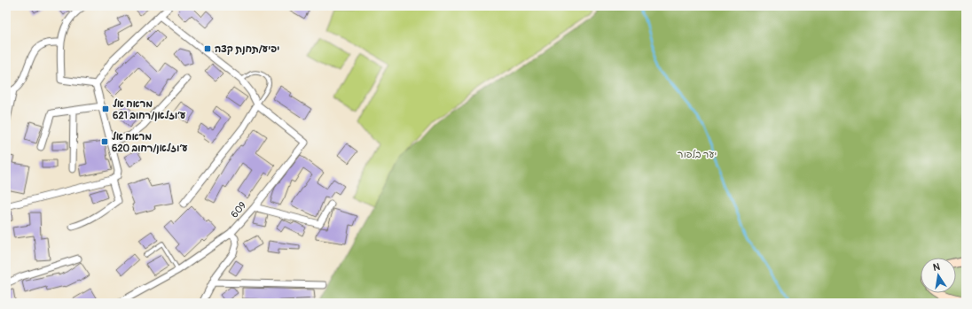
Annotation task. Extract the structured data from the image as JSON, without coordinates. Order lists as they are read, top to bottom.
{
  "streets": {
    "street": ["609"]
  },
  "parks": ["יער בלפור"],
  "places": {
    "transit": ["יפיע/תחנת קצה", "מראח אל ע׳וזלאן/רחוב 621", "מראח אל ע׳וזלאן/רחוב 620"]
  },
  "north": "top"
}
